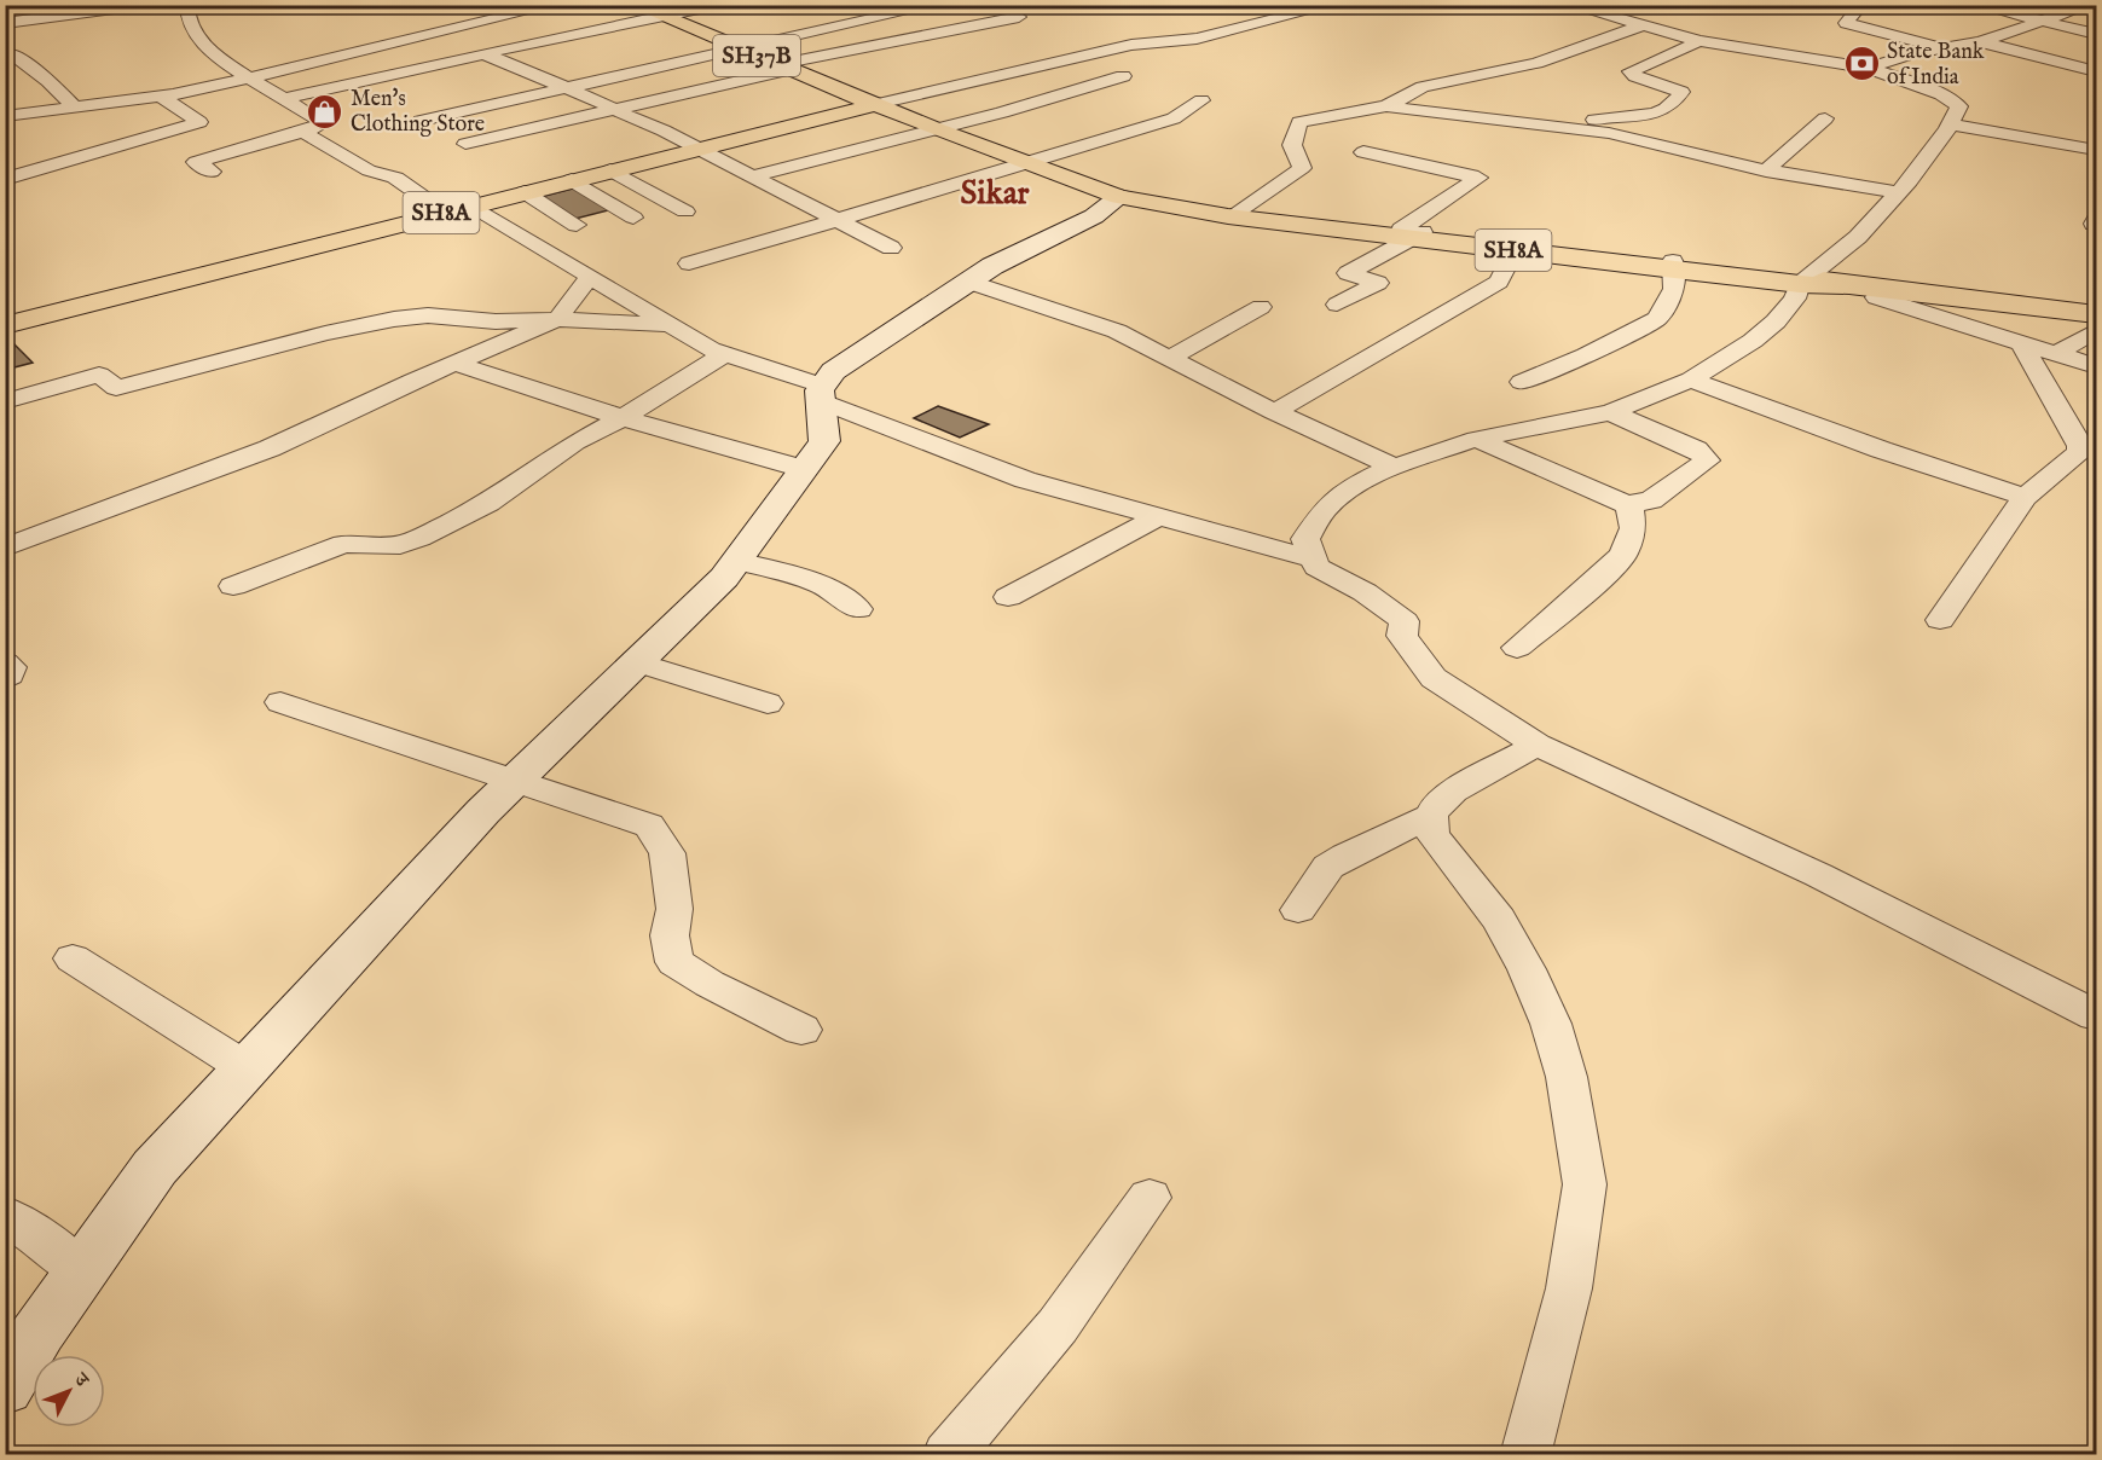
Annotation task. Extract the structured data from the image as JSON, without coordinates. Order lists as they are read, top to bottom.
{
  "streets": {
    "main road": ["SH37B", "SH8A"]
  },
  "crossings": [
    ["SH37B", "SH8A"]
  ],
  "districts": ["Sikar"],
  "places": {
    "bank": ["State Bank of India"],
    "shop": ["Men's Clothing Store"]
  },
  "north": "top right"
}
